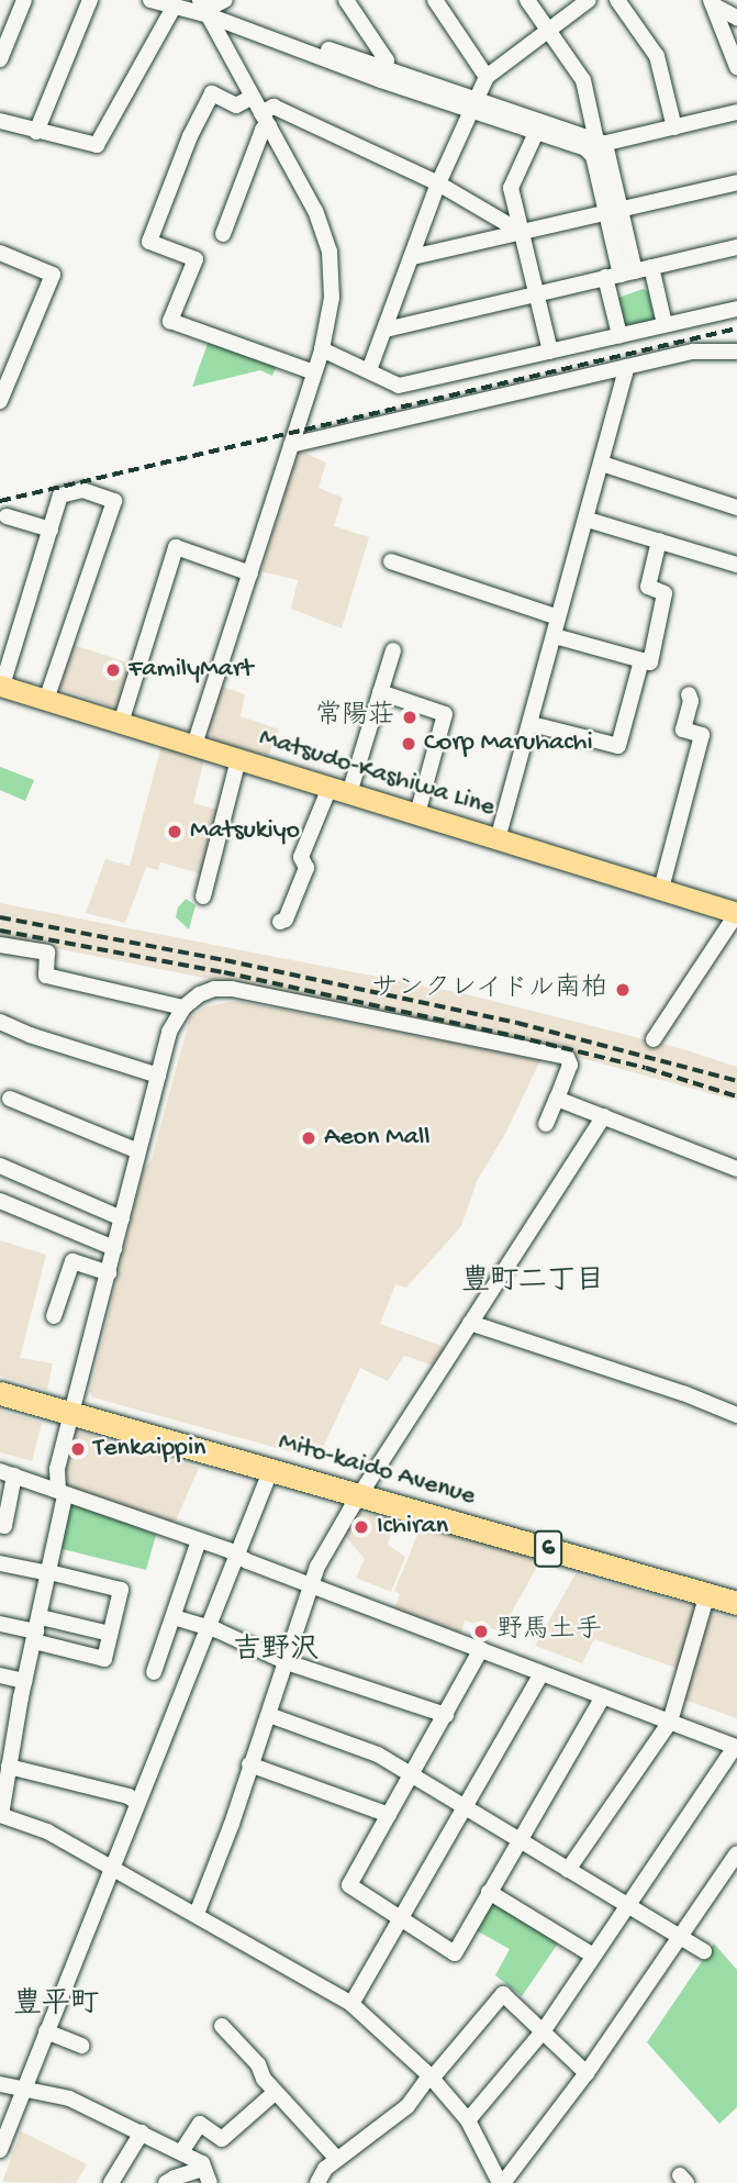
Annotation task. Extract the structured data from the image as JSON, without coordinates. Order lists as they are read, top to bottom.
{
  "streets": {
    "highway": ["Mito-kaido Avenue", "6"],
    "main road": ["Matsudo-Kashiwa Line"]
  },
  "districts": ["豊町二丁目", "吉野沢", "豊平町"],
  "places": [
    "FamilyMart",
    "常陽荘",
    "Corp Maruhachi",
    "Matsukiyo",
    "サンクレイドル南柏",
    "Aeon Mall",
    "Tenkaippin",
    "Ichiran",
    "野馬土手"
  ]
}
